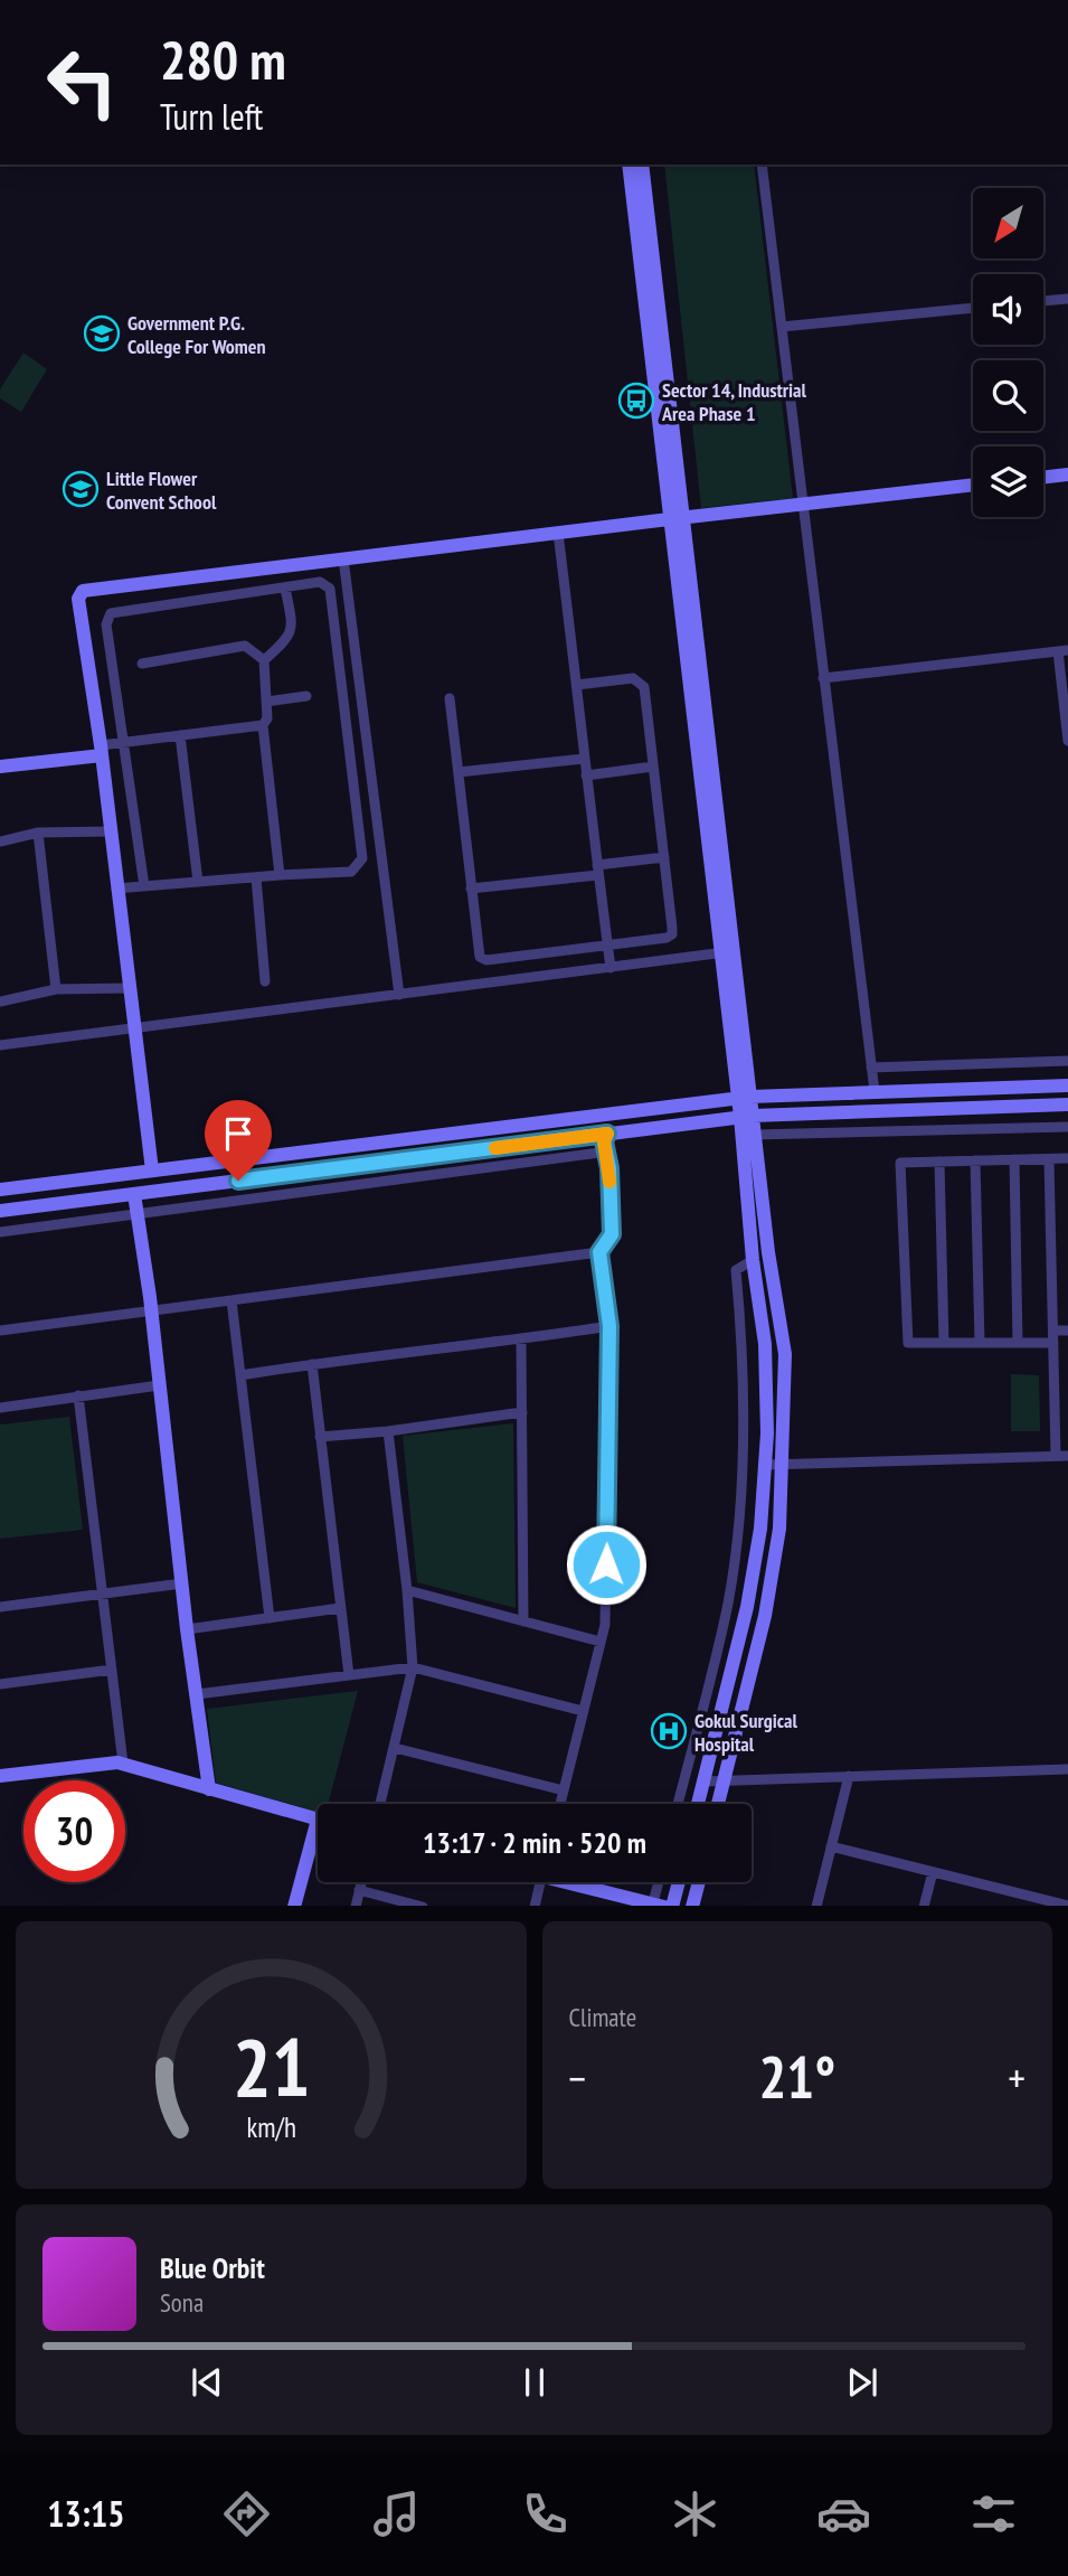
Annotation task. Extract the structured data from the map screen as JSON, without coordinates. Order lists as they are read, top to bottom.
{
  "places": {
    "school or university": ["Government P.G. College For Women", "Little Flower Convent School"],
    "bus stop": ["Sector 14, Industrial Area Phase 1"],
    "hospital": ["Gokul Surgical Hospital"]
  },
  "north": "bottom left",
  "page": {
    "turn": ["280 m", "Turn left"],
    "limit": "30",
    "trip": "13:17 · 2 min · 520 m",
    "tile": "Climate",
    "heat": ["−", "21°", "+"],
    "song": ["Blue Orbit", "Sona"],
    "tabs": "13:15",
    "gauge": ["21", "km/h"]
  }
}
